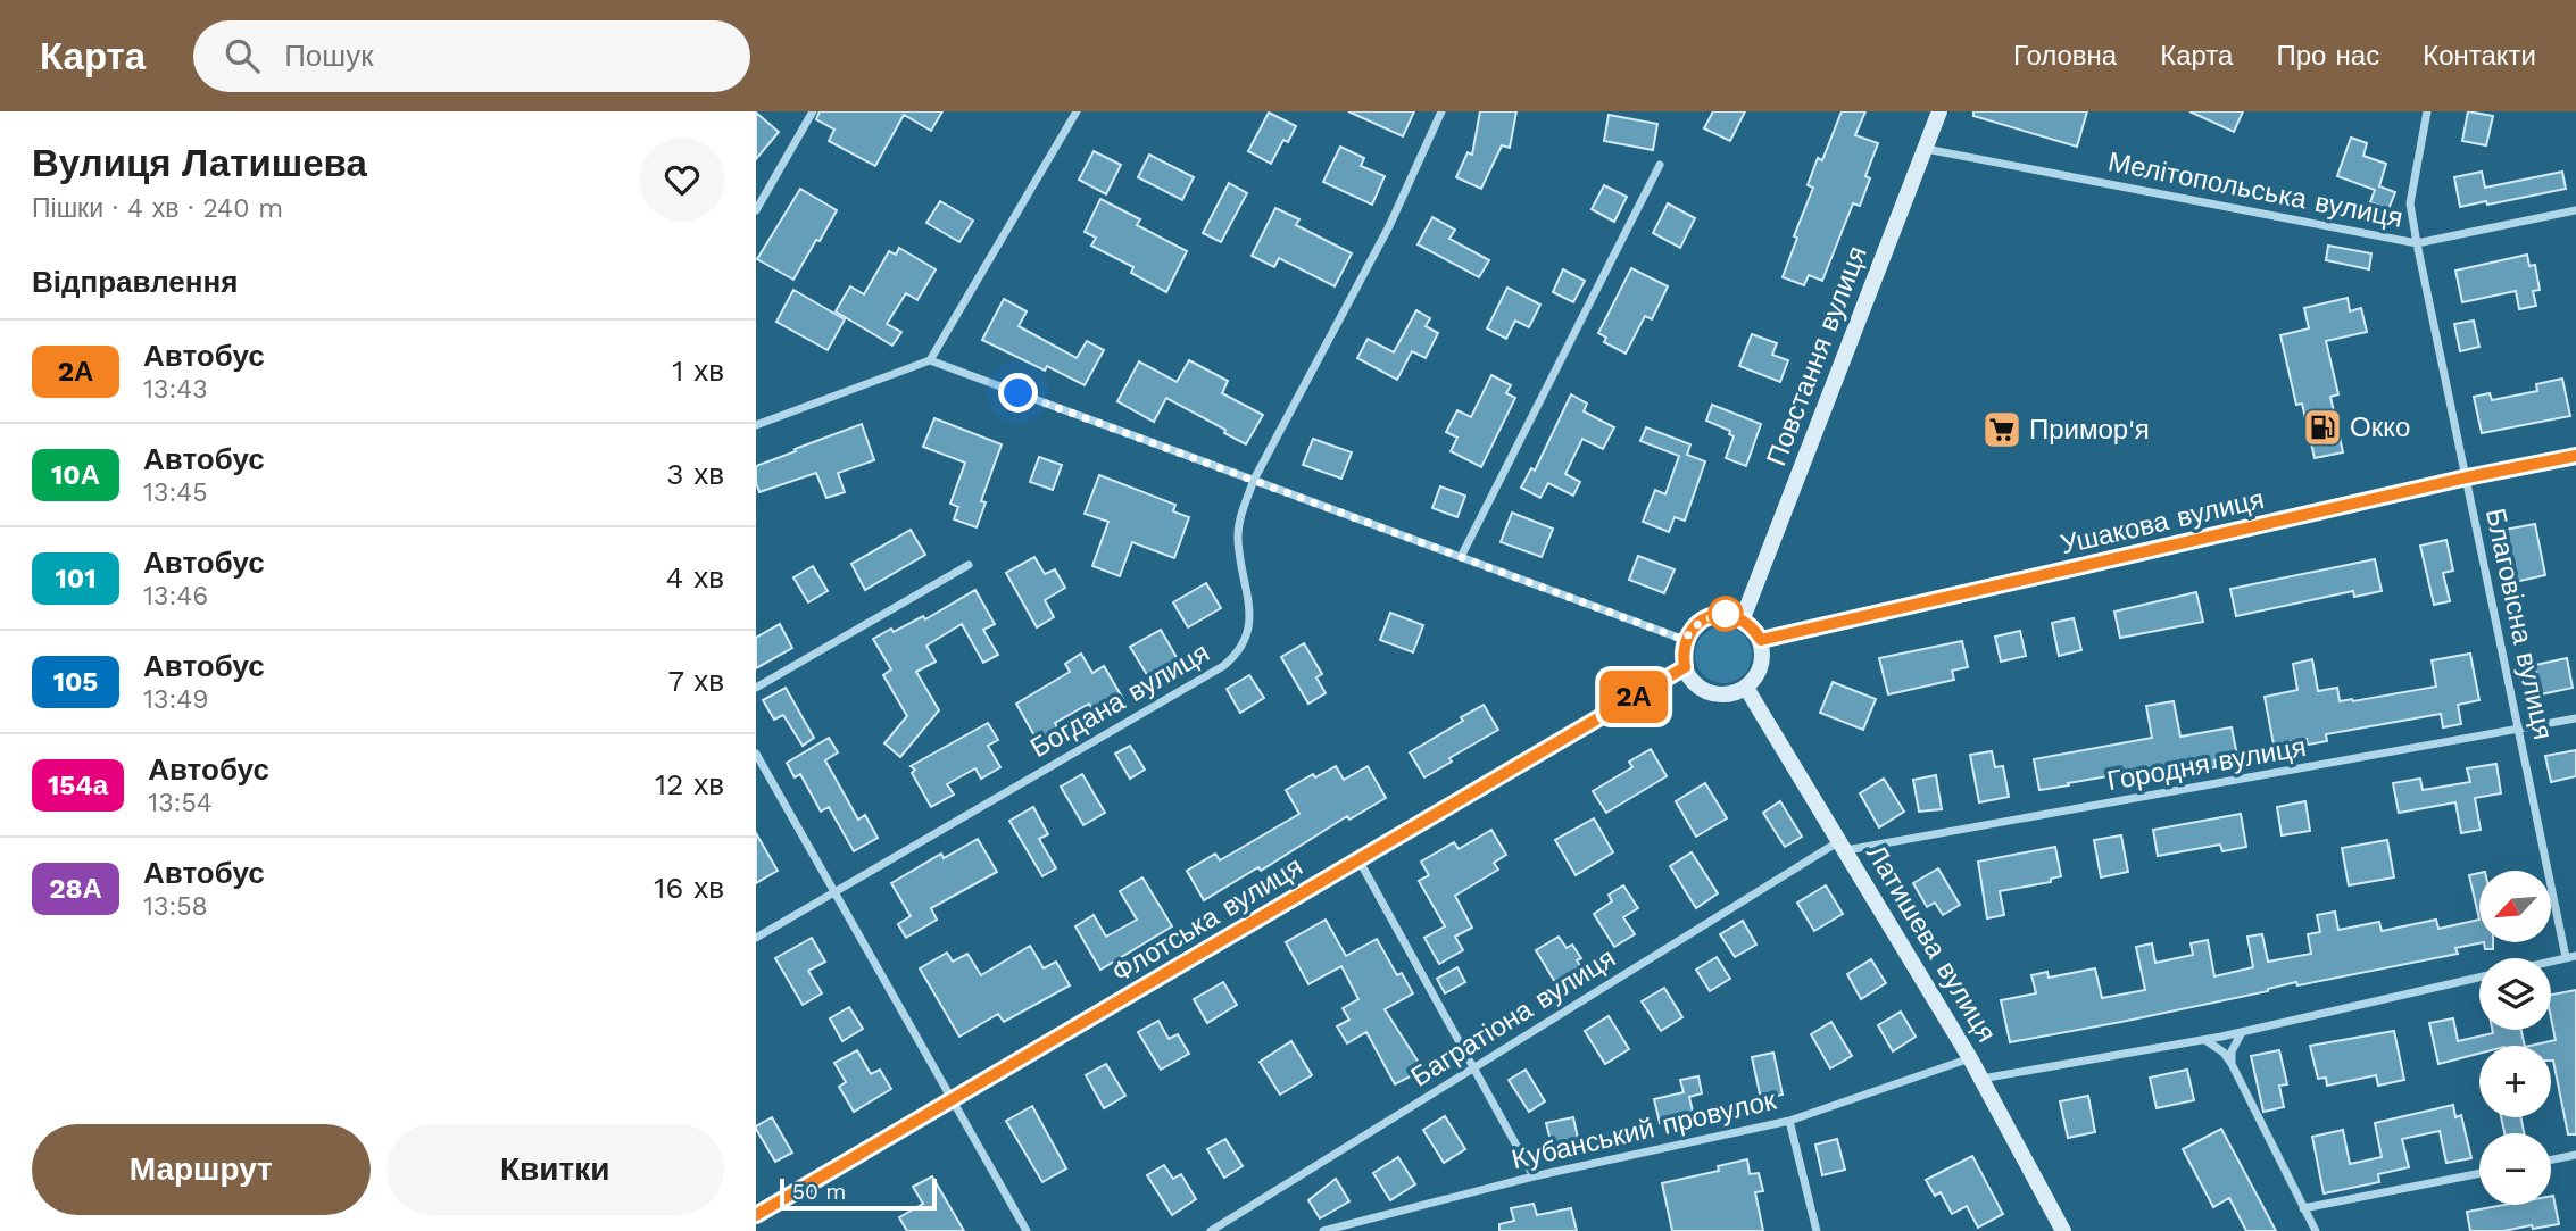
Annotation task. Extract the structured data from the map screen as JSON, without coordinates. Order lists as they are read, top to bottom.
{
  "streets": {
    "street": [
      "Мелітопольська вулиця",
      "Повстання вулиця",
      "Ушакова вулиця",
      "Благовісна вулиця",
      "Богдана вулиця",
      "Городня вулиця",
      "Флотська вулиця",
      "Латишева вулиця",
      "Багратіона вулиця",
      "Кубанський провулок"
    ]
  },
  "crossings": [
    ["Мелітопольська вулиця", "Повстання вулиця"],
    ["Мелітопольська вулиця", "Благовісна вулиця"],
    ["Повстання вулиця", "Ушакова вулиця"],
    ["Повстання вулиця", "Флотська вулиця"],
    ["Повстання вулиця", "Латишева вулиця"],
    ["Ушакова вулиця", "Благовісна вулиця"],
    ["Ушакова вулиця", "Флотська вулиця"],
    ["Ушакова вулиця", "Латишева вулиця"],
    ["Благовісна вулиця", "Городня вулиця"],
    ["Городня вулиця", "Латишева вулиця"],
    ["Городня вулиця", "Багратіона вулиця"],
    ["Флотська вулиця", "Латишева вулиця"],
    ["Латишева вулиця", "Багратіона вулиця"],
    ["Латишева вулиця", "Кубанський провулок"]
  ],
  "places": {
    "fuel station": ["Окко"],
    "supermarket": ["Примор'я"]
  },
  "lines": ["bus line 2А"],
  "scale_bar": "50 m",
  "north": "bottom left",
  "page": {
    "header": "Карта",
    "search": "Пошук",
    "nav": [
      "Головна",
      "Карта",
      "Про нас",
      "Контакти"
    ],
    "heading": [
      ["Вулиця Латишева", "Пішки · 4 хв · 240 m"],
      "Відправлення"
    ],
    "on_map": "2А",
    "list": [
      {
        "mark": "2А",
        "name": "Автобус",
        "note": "13:43",
        "value": "1 хв"
      },
      {
        "mark": "10А",
        "name": "Автобус",
        "note": "13:45",
        "value": "3 хв"
      },
      {
        "mark": "101",
        "name": "Автобус",
        "note": "13:46",
        "value": "4 хв"
      },
      {
        "mark": "105",
        "name": "Автобус",
        "note": "13:49",
        "value": "7 хв"
      },
      {
        "mark": "154а",
        "name": "Автобус",
        "note": "13:54",
        "value": "12 хв"
      },
      {
        "mark": "28А",
        "name": "Автобус",
        "note": "13:58",
        "value": "16 хв"
      }
    ],
    "map_buttons": ["+", "−"],
    "buttons": ["Маршрут", "Квитки"],
    "scale": "50 m"
  }
}
